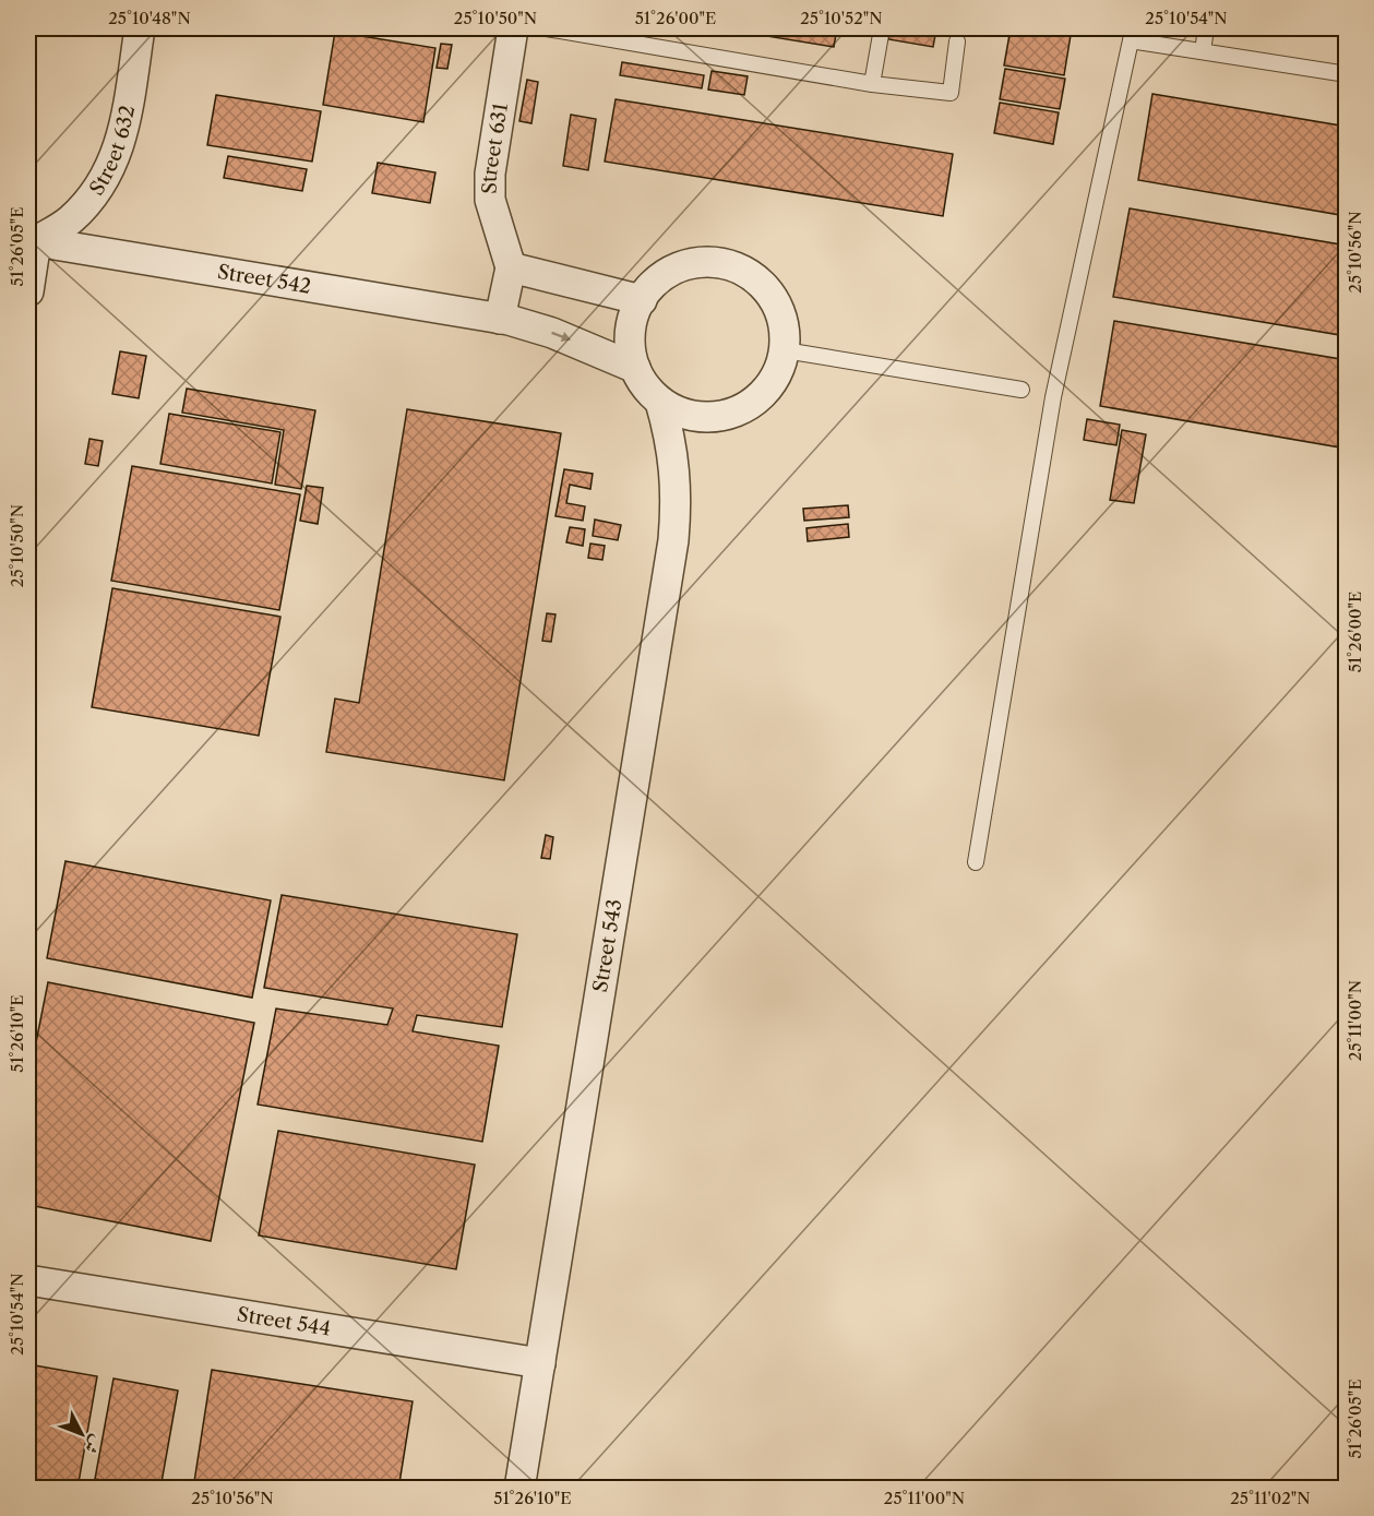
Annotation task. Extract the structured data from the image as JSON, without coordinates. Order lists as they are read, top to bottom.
{
  "streets": {
    "street": [
      "Street 632",
      "Street 631",
      "Street 542",
      "Street 543",
      "Street 544"
    ]
  },
  "crossings": [
    ["Street 632", "Street 542"],
    ["Street 542", "Street 543"],
    ["Street 543", "Street 544"]
  ],
  "north": "bottom right",
  "coordinates": [
    "25°10'48\"N",
    "25°10'50\"N",
    "51°26'00\"E",
    "25°10'52\"N",
    "25°10'54\"N",
    "51°26'05\"E",
    "25°10'56\"N",
    "25°11'00\"N",
    "51°26'10\"E",
    "25°11'02\"N"
  ]
}
